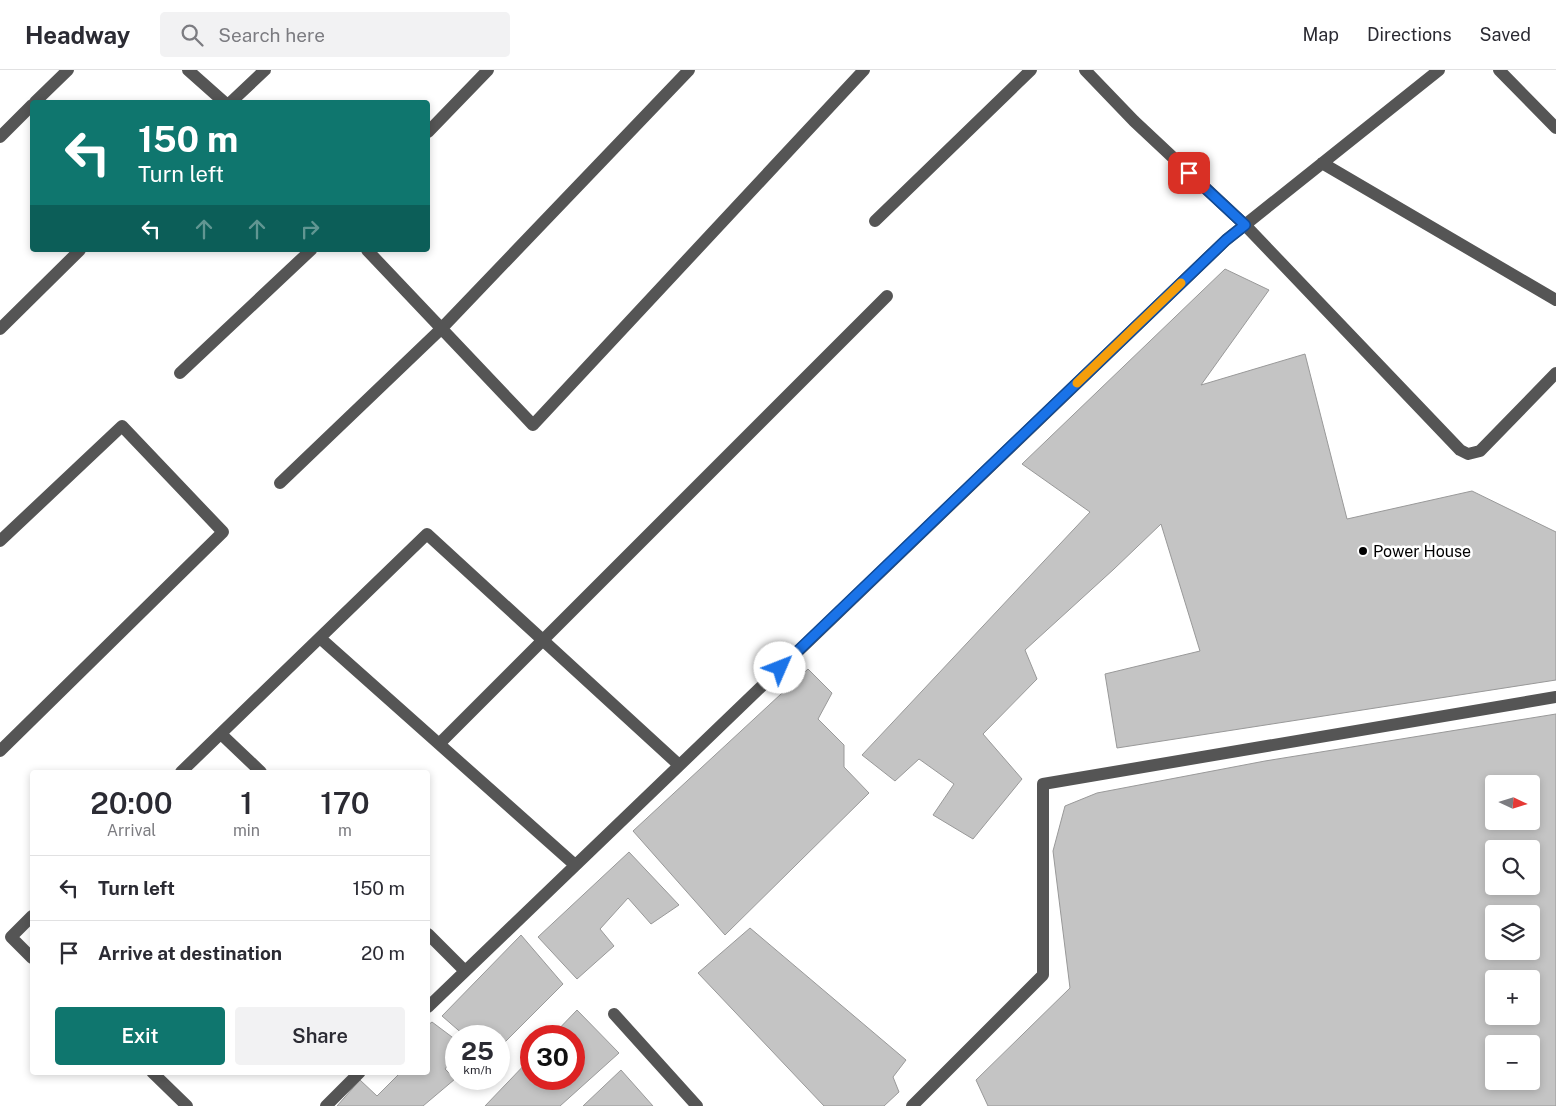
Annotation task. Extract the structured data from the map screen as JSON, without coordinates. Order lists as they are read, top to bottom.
{
  "places": ["Power House"],
  "north": "right",
  "page": {
    "header": "Headway",
    "search": "Search here",
    "nav": ["Map", "Directions", "Saved"],
    "turn": ["150 m", "Turn left"],
    "eta": [
      "20:00",
      "Arrival",
      "1",
      "min",
      "170",
      "m"
    ],
    "map_buttons": ["+", "−"],
    "list": [
      {
        "name": "Turn left",
        "value": "150 m"
      },
      {
        "name": "Arrive at destination",
        "value": "20 m"
      }
    ],
    "buttons": ["Exit", "Share"],
    "speed": "25 km/h",
    "limit": "30"
  }
}
